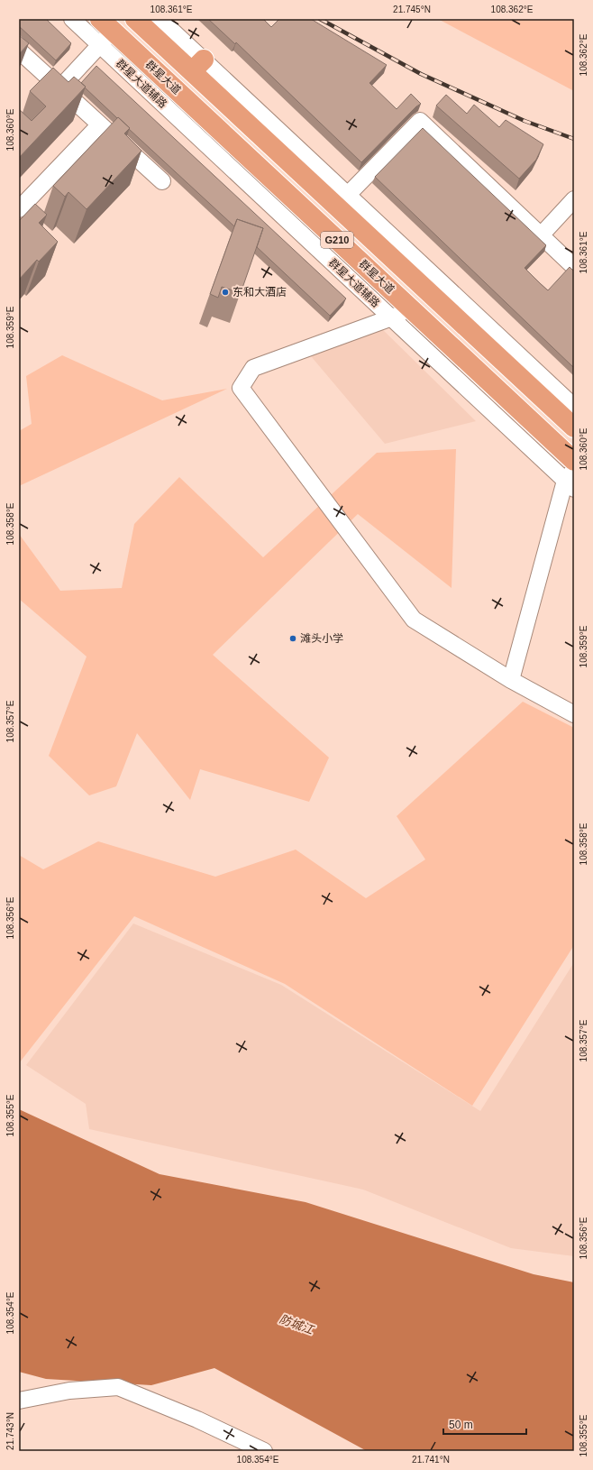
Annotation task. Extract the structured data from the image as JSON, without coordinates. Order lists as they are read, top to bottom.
{
  "streets": {
    "highway": ["群星大道", "G210"],
    "street": ["群星大道辅路"]
  },
  "crossings": [
    ["群星大道", "群星大道辅路"]
  ],
  "water": ["防城江"],
  "places": ["东和大酒店", "滩头小学"],
  "scale_bar": "50 m",
  "coordinates": [
    "108.361°E",
    "21.745°N",
    "108.362°E",
    "108.360°E",
    "108.359°E",
    "108.358°E",
    "108.357°E",
    "108.356°E",
    "108.355°E",
    "108.354°E",
    "21.743°N",
    "21.741°N"
  ]
}
